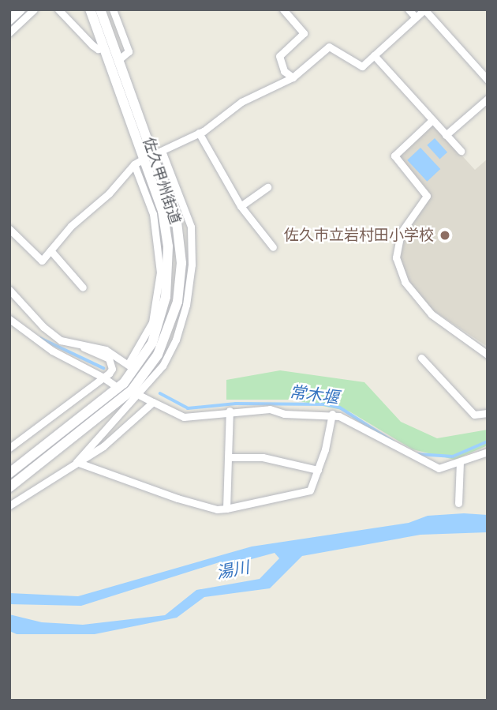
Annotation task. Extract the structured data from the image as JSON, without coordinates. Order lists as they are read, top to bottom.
{
  "streets": {
    "main road": ["佐久甲州街道"]
  },
  "water": ["常木堰", "湯川"],
  "places": ["佐久市立岩村田小学校"]
}
